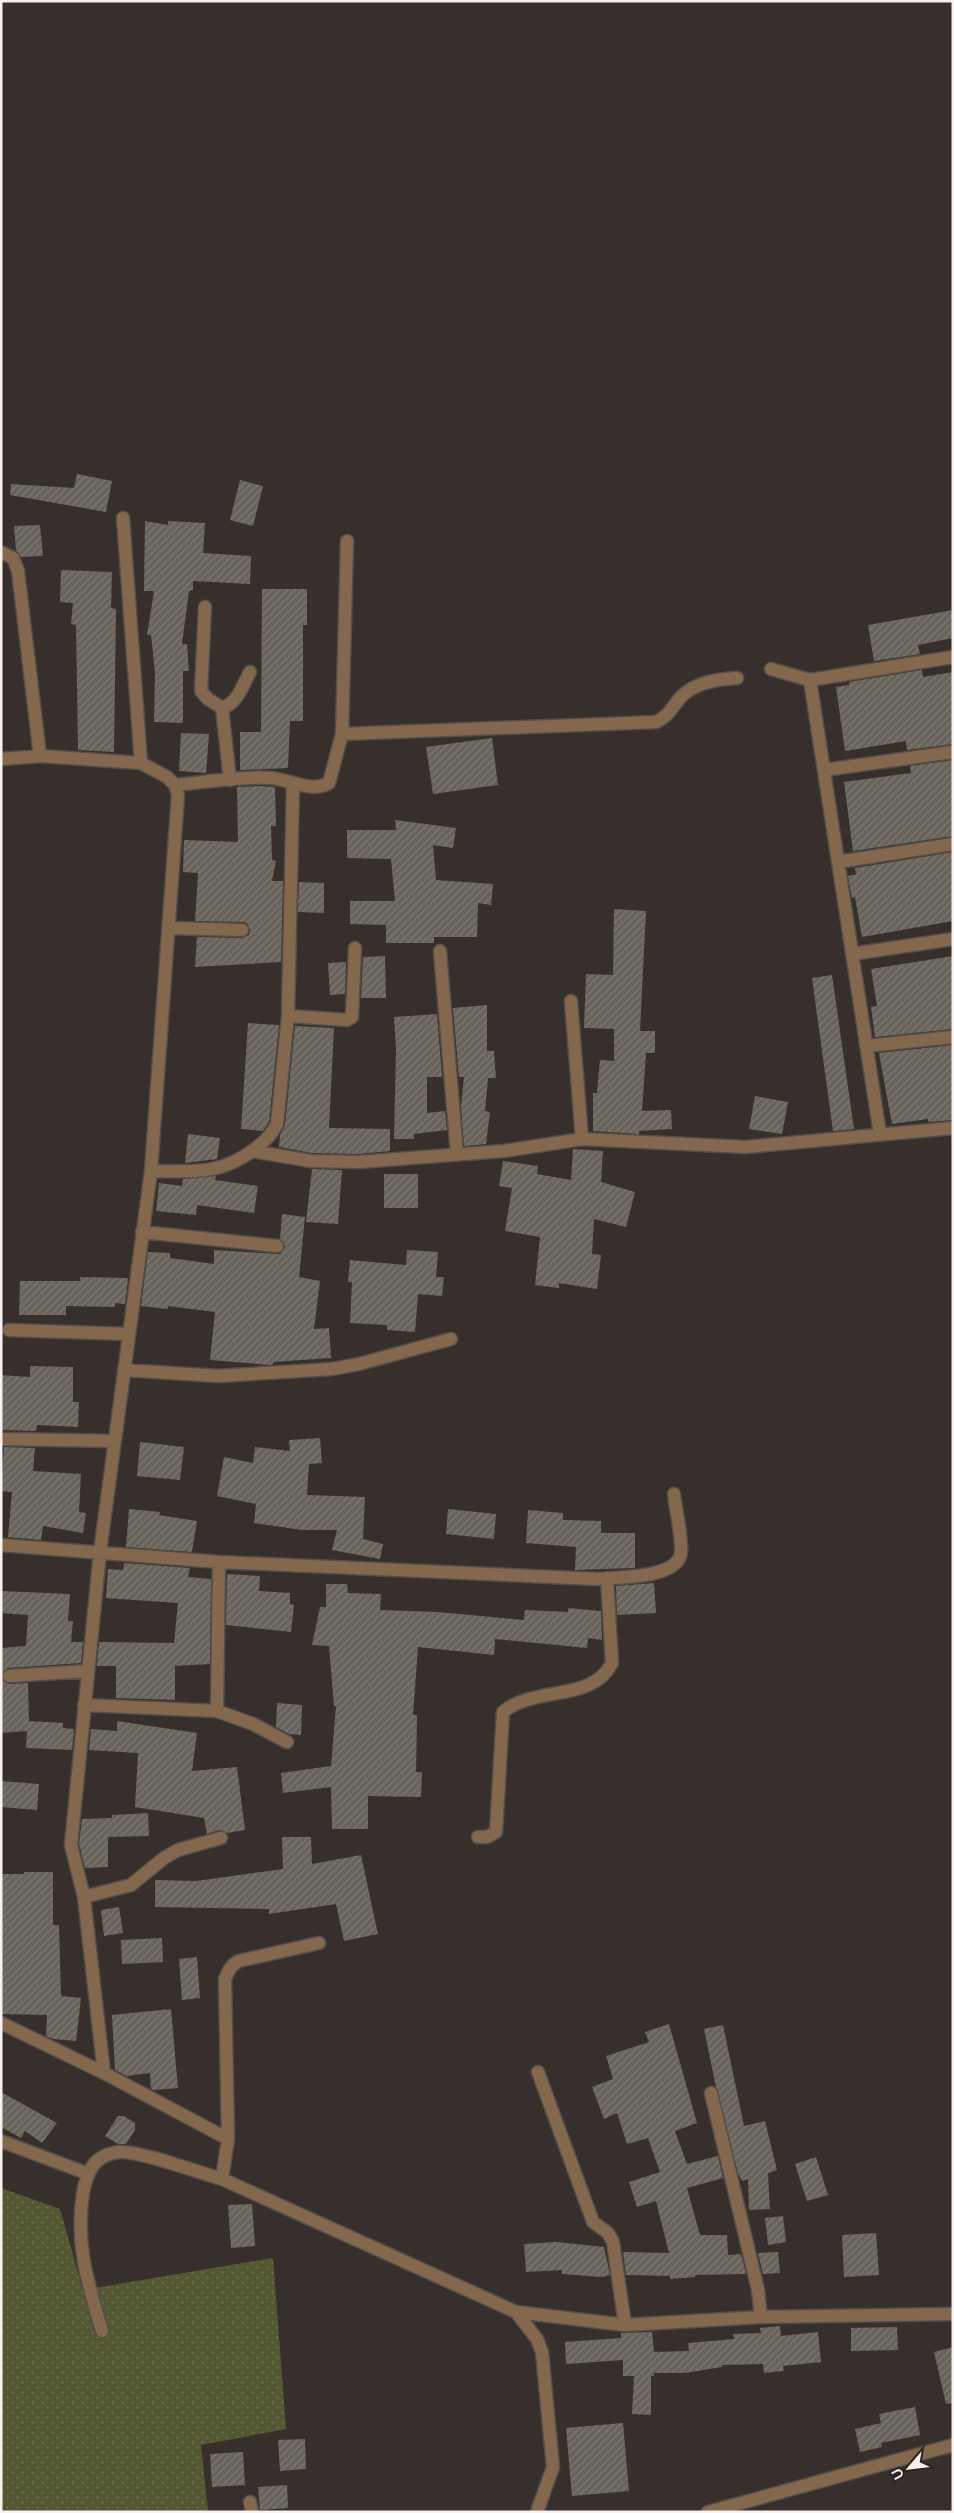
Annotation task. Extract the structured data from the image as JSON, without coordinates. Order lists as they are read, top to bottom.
{
  "north": "bottom left"
}
